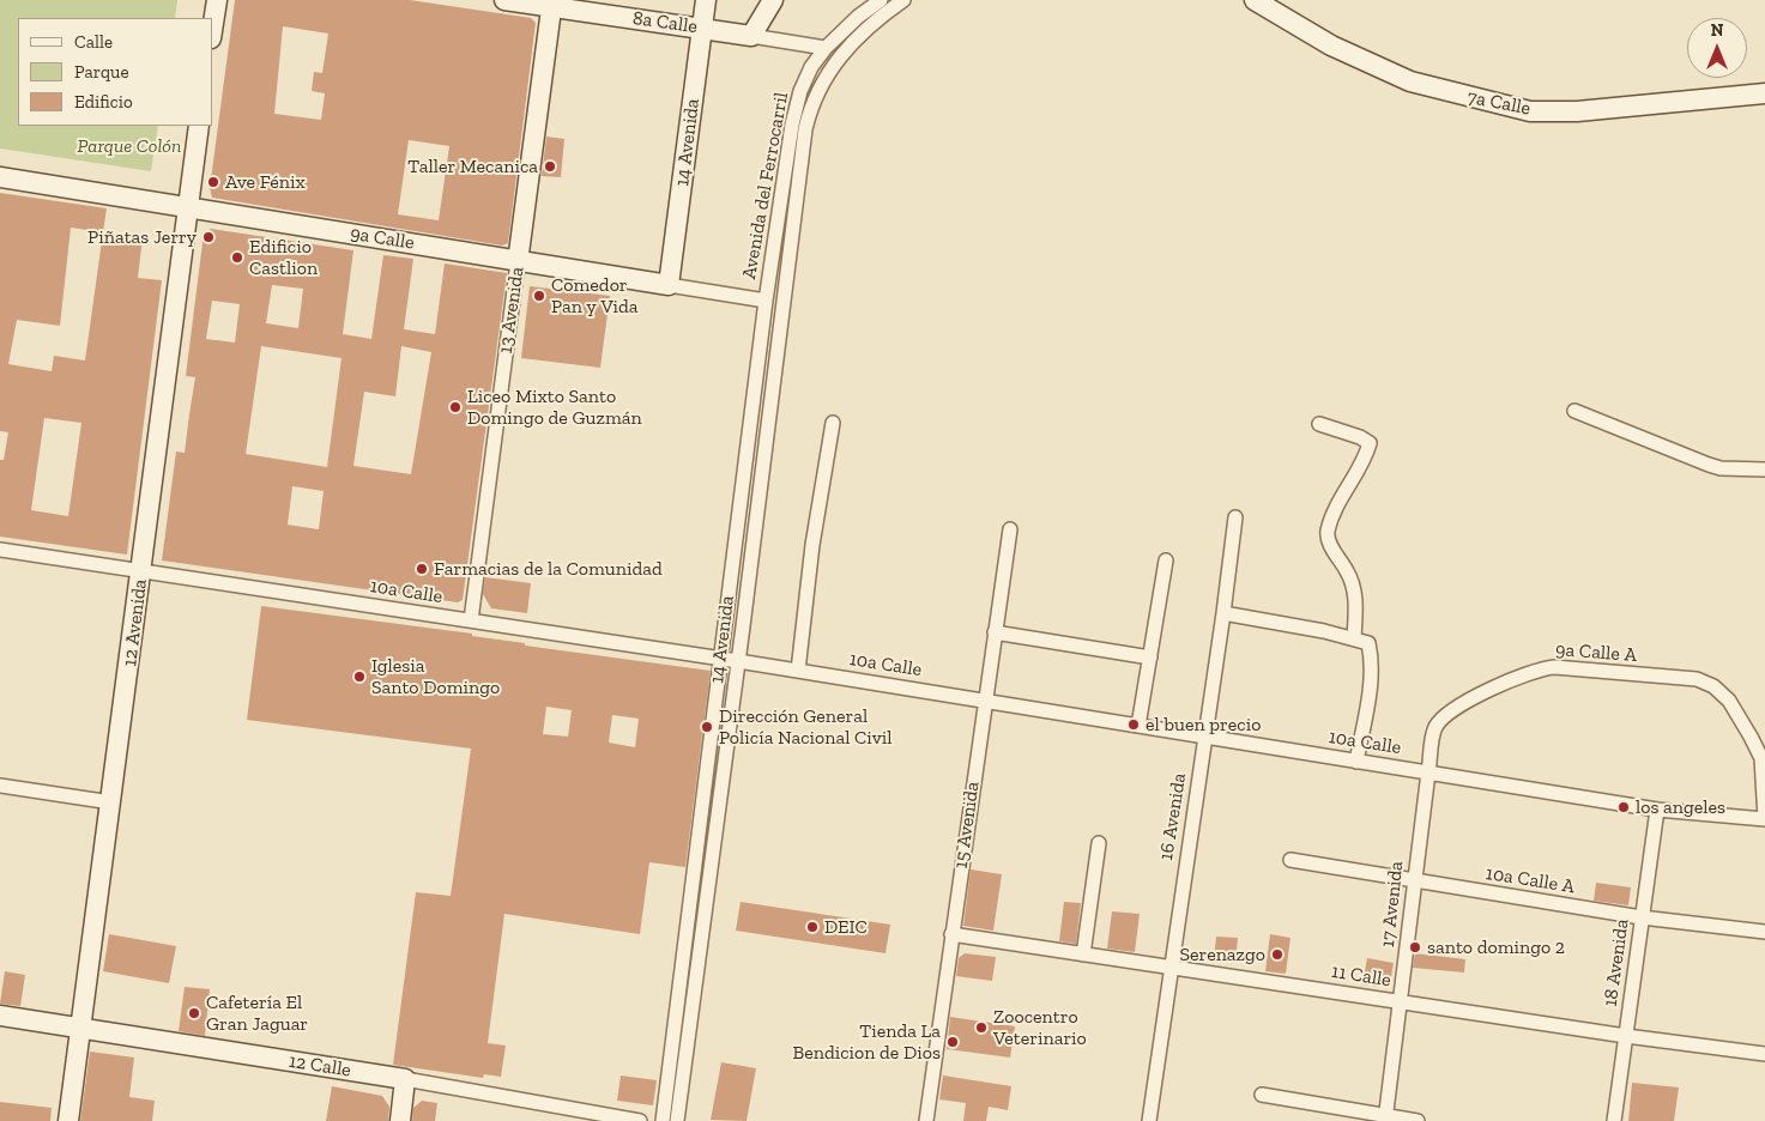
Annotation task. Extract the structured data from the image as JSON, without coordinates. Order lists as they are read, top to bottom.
{
  "streets": {
    "street": [
      "8a Calle",
      "7a Calle",
      "14 Avenida",
      "Avenida del Ferrocarril",
      "9a Calle",
      "13 Avenida",
      "10a Calle",
      "12 Avenida",
      "9a Calle A",
      "16 Avenida",
      "15 Avenida",
      "10a Calle A",
      "17 Avenida",
      "18 Avenida",
      "11 Calle",
      "12 Calle"
    ]
  },
  "crossings": [
    ["8a Calle", "14 Avenida"],
    ["8a Calle", "Avenida del Ferrocarril"],
    ["8a Calle", "13 Avenida"],
    ["14 Avenida", "Avenida del Ferrocarril"],
    ["14 Avenida", "9a Calle"],
    ["14 Avenida", "10a Calle"],
    ["Avenida del Ferrocarril", "9a Calle"],
    ["9a Calle", "13 Avenida"],
    ["9a Calle", "12 Avenida"],
    ["13 Avenida", "10a Calle"],
    ["10a Calle", "12 Avenida"],
    ["10a Calle", "9a Calle A"],
    ["10a Calle", "16 Avenida"],
    ["10a Calle", "15 Avenida"],
    ["10a Calle", "17 Avenida"],
    ["10a Calle", "18 Avenida"],
    ["12 Avenida", "12 Calle"],
    ["9a Calle A", "17 Avenida"],
    ["16 Avenida", "11 Calle"],
    ["15 Avenida", "11 Calle"],
    ["10a Calle A", "17 Avenida"],
    ["10a Calle A", "18 Avenida"],
    ["17 Avenida", "11 Calle"],
    ["18 Avenida", "11 Calle"]
  ],
  "parks": ["Parque Colón"],
  "places": [
    "Taller Mecanica",
    "Ave Fénix",
    "Piñatas Jerry",
    "Edificio Castlion",
    "Comedor Pan y Vida",
    "Liceo Mixto Santo Domingo de Guzmán",
    "Farmacias de la Comunidad",
    "Iglesia Santo Domingo",
    "el buen precio",
    "Dirección General Policía Nacional Civil",
    "los angeles",
    "DEIC",
    "santo domingo 2",
    "Serenazgo",
    "Cafetería El Gran Jaguar",
    "Zoocentro Veterinario",
    "Tienda La Bendicion de Dios"
  ],
  "legend": ["Calle", "Parque", "Edificio"],
  "north": "top"
}
